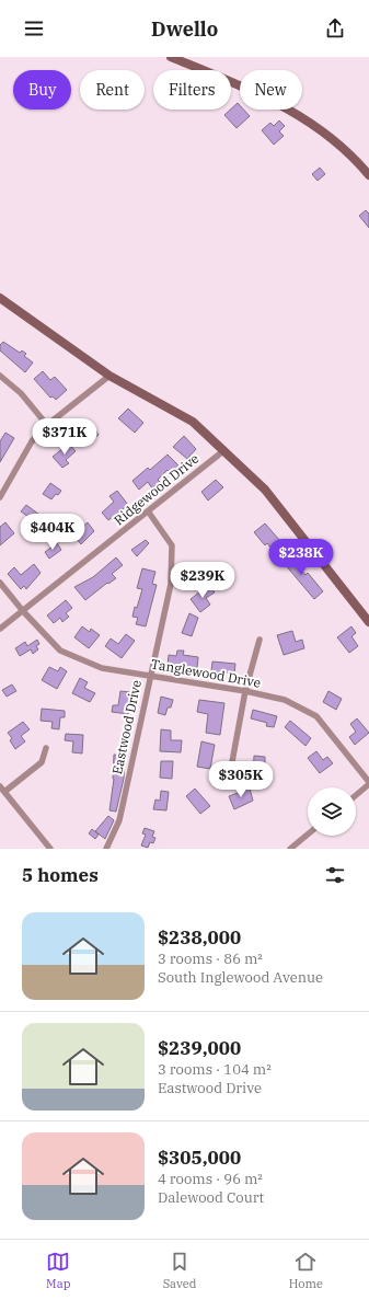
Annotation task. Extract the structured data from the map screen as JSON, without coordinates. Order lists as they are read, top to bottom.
{
  "streets": {
    "street": ["Ridgewood Drive", "Tanglewood Drive", "Eastwood Drive"]
  },
  "crossings": [
    ["Ridgewood Drive", "Tanglewood Drive"],
    ["Ridgewood Drive", "Eastwood Drive"],
    ["Tanglewood Drive", "Eastwood Drive"]
  ],
  "page": {
    "header": "Dwello",
    "chip": [
      "Buy",
      "Rent",
      "Filters",
      "New"
    ],
    "price": [
      "$371K",
      "$404K",
      "$238K",
      "$239K",
      "$305K"
    ],
    "heading": "5 homes",
    "list": [
      {
        "name": "$238,000",
        "note": "3 rooms · 86 m² · South Inglewood Avenue"
      },
      {
        "name": "$239,000",
        "note": "3 rooms · 104 m² · Eastwood Drive"
      },
      {
        "name": "$305,000",
        "note": "4 rooms · 96 m² · Dalewood Court"
      }
    ],
    "tabs": ["Map", "Saved", "Home"]
  }
}
